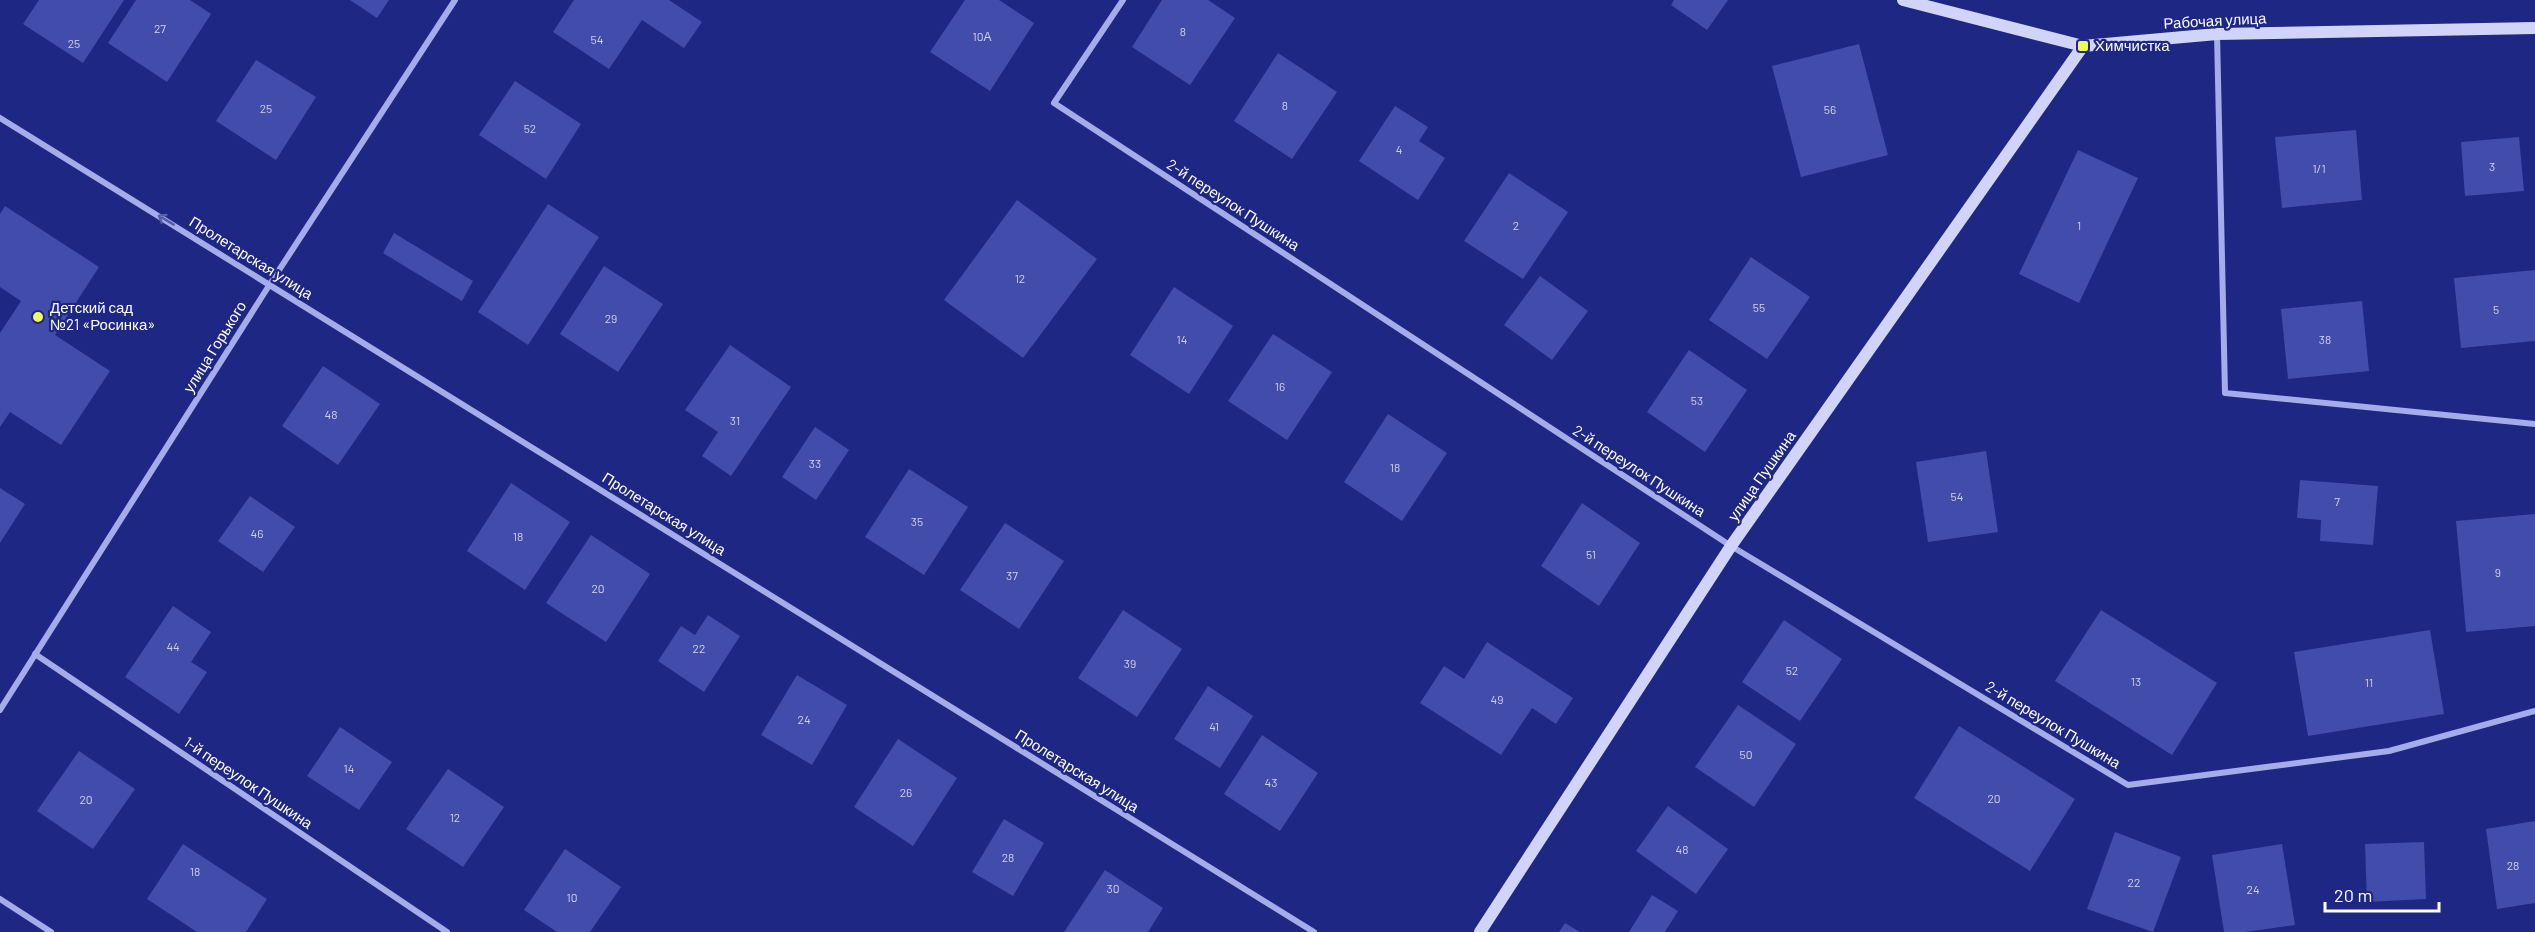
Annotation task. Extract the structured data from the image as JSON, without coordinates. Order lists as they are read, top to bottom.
{
  "streets": {
    "street": [
      "Рабочая улица",
      "2-й переулок Пушкина",
      "Пролетарская улица",
      "улица Горького",
      "улица Пушкина",
      "1-й переулок Пушкина"
    ]
  },
  "crossings": [
    ["Рабочая улица", "улица Пушкина"],
    ["2-й переулок Пушкина", "улица Пушкина"],
    ["Пролетарская улица", "улица Горького"],
    ["улица Горького", "1-й переулок Пушкина"]
  ],
  "places": {
    "transit": ["Химчистка"],
    "other": ["Детский сад №21 «Росинка»"]
  },
  "house_numbers": [
    "27",
    "8",
    "10А",
    "54",
    "25",
    "8",
    "25",
    "56",
    "52",
    "4",
    "3",
    "1/1",
    "2",
    "1",
    "12",
    "55",
    "5",
    "29",
    "14",
    "38",
    "16",
    "53",
    "48",
    "31",
    "33",
    "18",
    "54",
    "7",
    "35",
    "46",
    "18",
    "51",
    "9",
    "37",
    "20",
    "44",
    "22",
    "39",
    "52",
    "13",
    "11",
    "49",
    "24",
    "41",
    "50",
    "14",
    "43",
    "26",
    "20",
    "20",
    "12",
    "48",
    "28",
    "28",
    "18",
    "22",
    "30",
    "24",
    "10"
  ],
  "scale_bar": "20 m"
}
